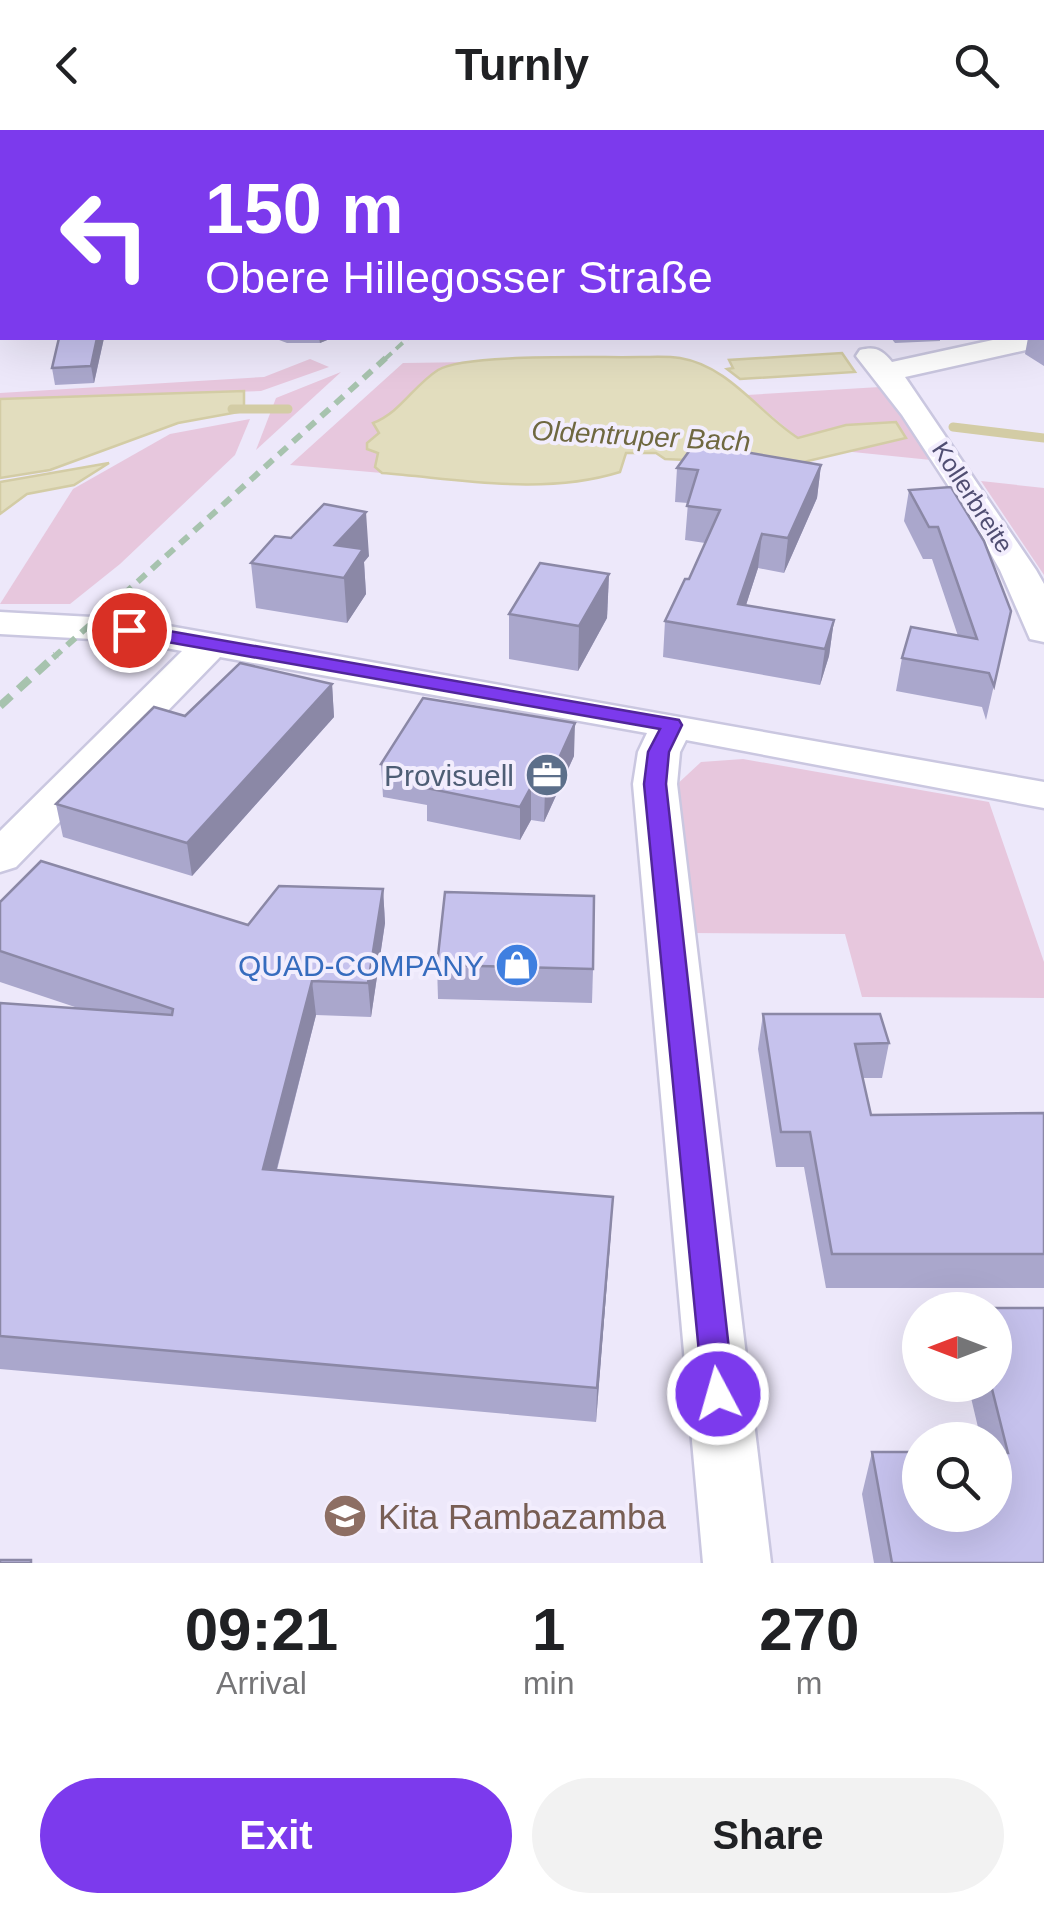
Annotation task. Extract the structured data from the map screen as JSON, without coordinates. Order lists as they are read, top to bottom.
{
  "streets": {
    "street": ["Kollerbreite"]
  },
  "water": ["Oldentruper Bach"],
  "places": {
    "office": ["Provisuell"],
    "shop": ["QUAD-COMPANY"],
    "school or university": ["Kita Rambazamba"]
  },
  "north": "left",
  "page": {
    "header": "Turnly",
    "turn": ["150 m", "Obere Hillegosser Straße"],
    "eta": [
      "09:21",
      "Arrival",
      "1",
      "min",
      "270",
      "m"
    ],
    "buttons": ["Exit", "Share"]
  }
}
